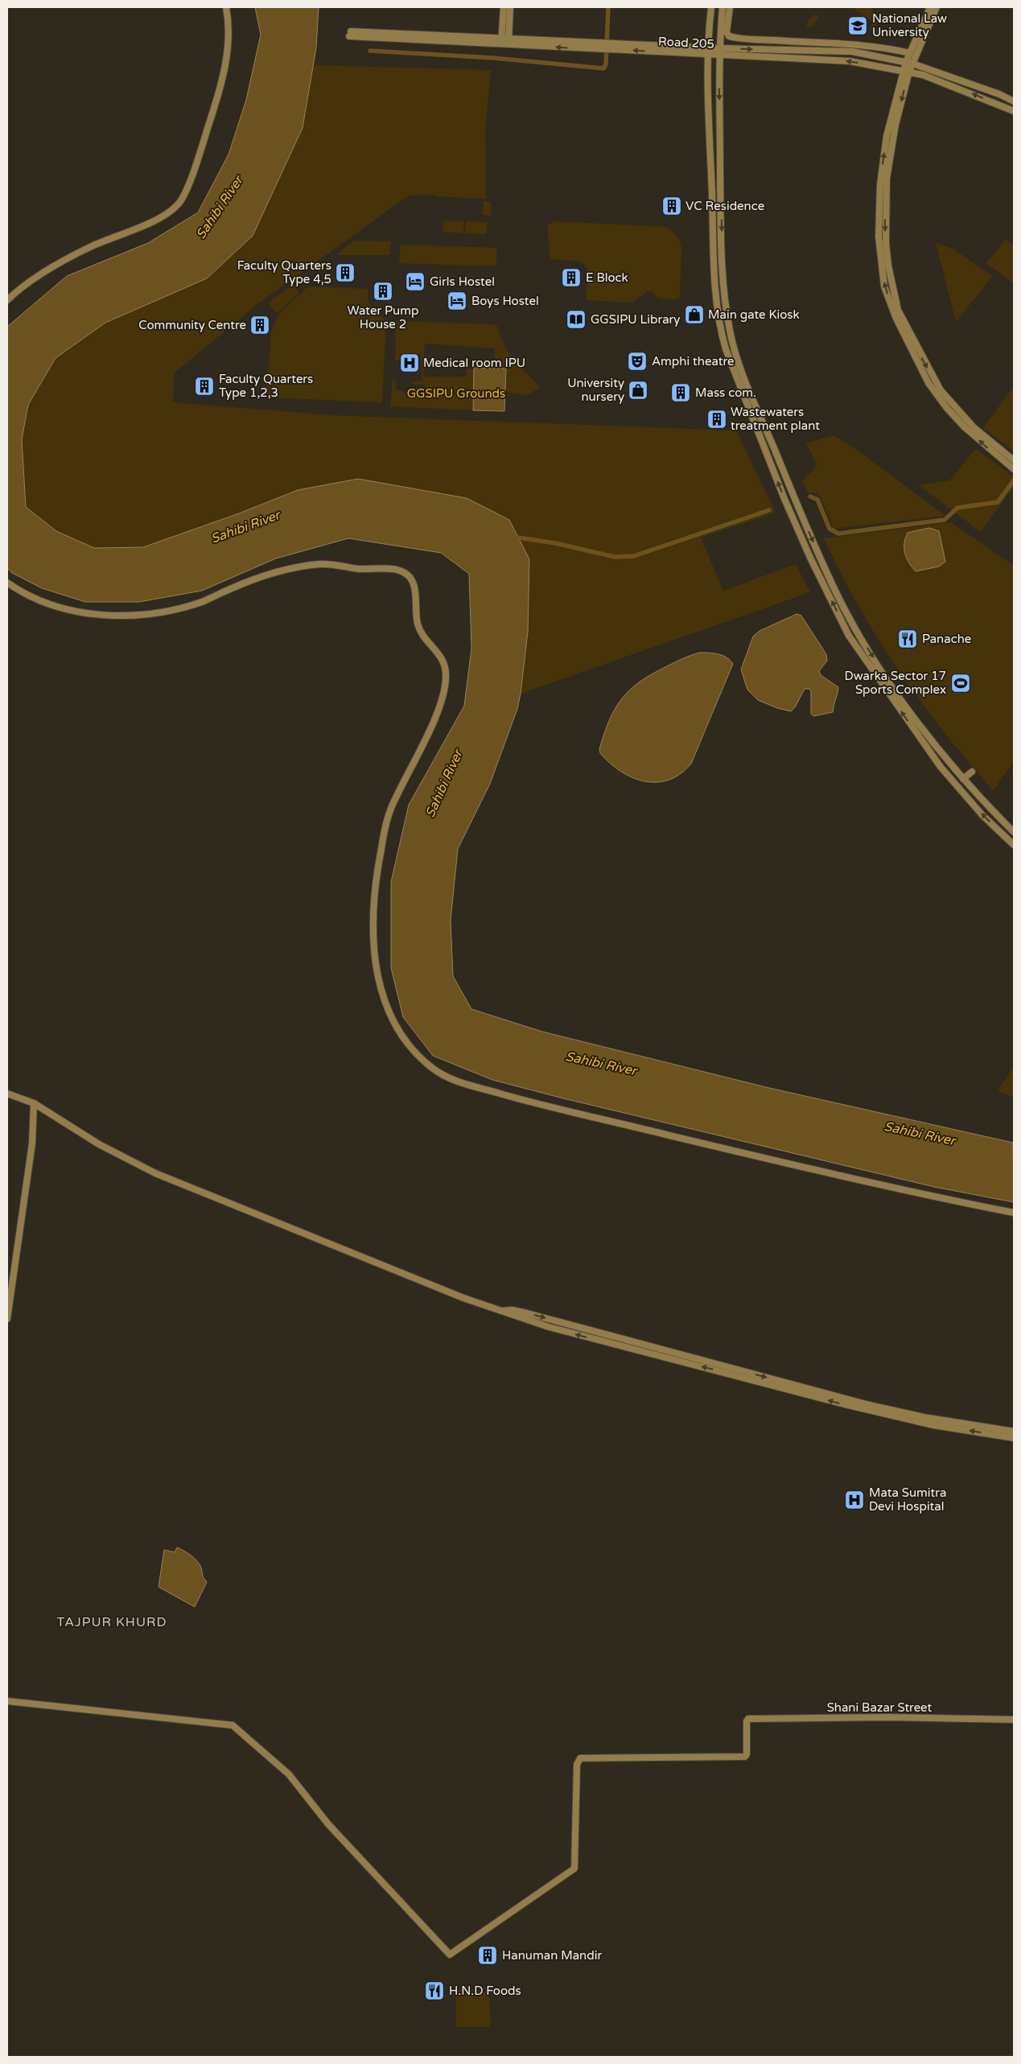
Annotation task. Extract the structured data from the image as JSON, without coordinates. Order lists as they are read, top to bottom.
{
  "streets": {
    "street": ["Road 205", "Shani Bazar Street"]
  },
  "districts": ["TAJPUR KHURD"],
  "water": ["Sahibi River"],
  "parks": ["GGSIPU Grounds"],
  "places": {
    "school or university": ["National Law University"],
    "building": [
      "VC Residence",
      "Faculty Quarters Type 4,5",
      "E Block",
      "Water Pump House 2",
      "Community Centre",
      "Faculty Quarters Type 1,2,3",
      "Mass com.",
      "Wastewaters treatment plant",
      "Hanuman Mandir"
    ],
    "hotel": ["Girls Hostel", "Boys Hostel"],
    "shop": ["Main gate Kiosk", "University nursery"],
    "library": ["GGSIPU Library"],
    "theatre": ["Amphi theatre"],
    "hospital": ["Medical room IPU", "Mata Sumitra Devi Hospital"],
    "restaurant": ["Panache", "H.N.D Foods"],
    "sports": ["Dwarka Sector 17 Sports Complex"]
  }
}
